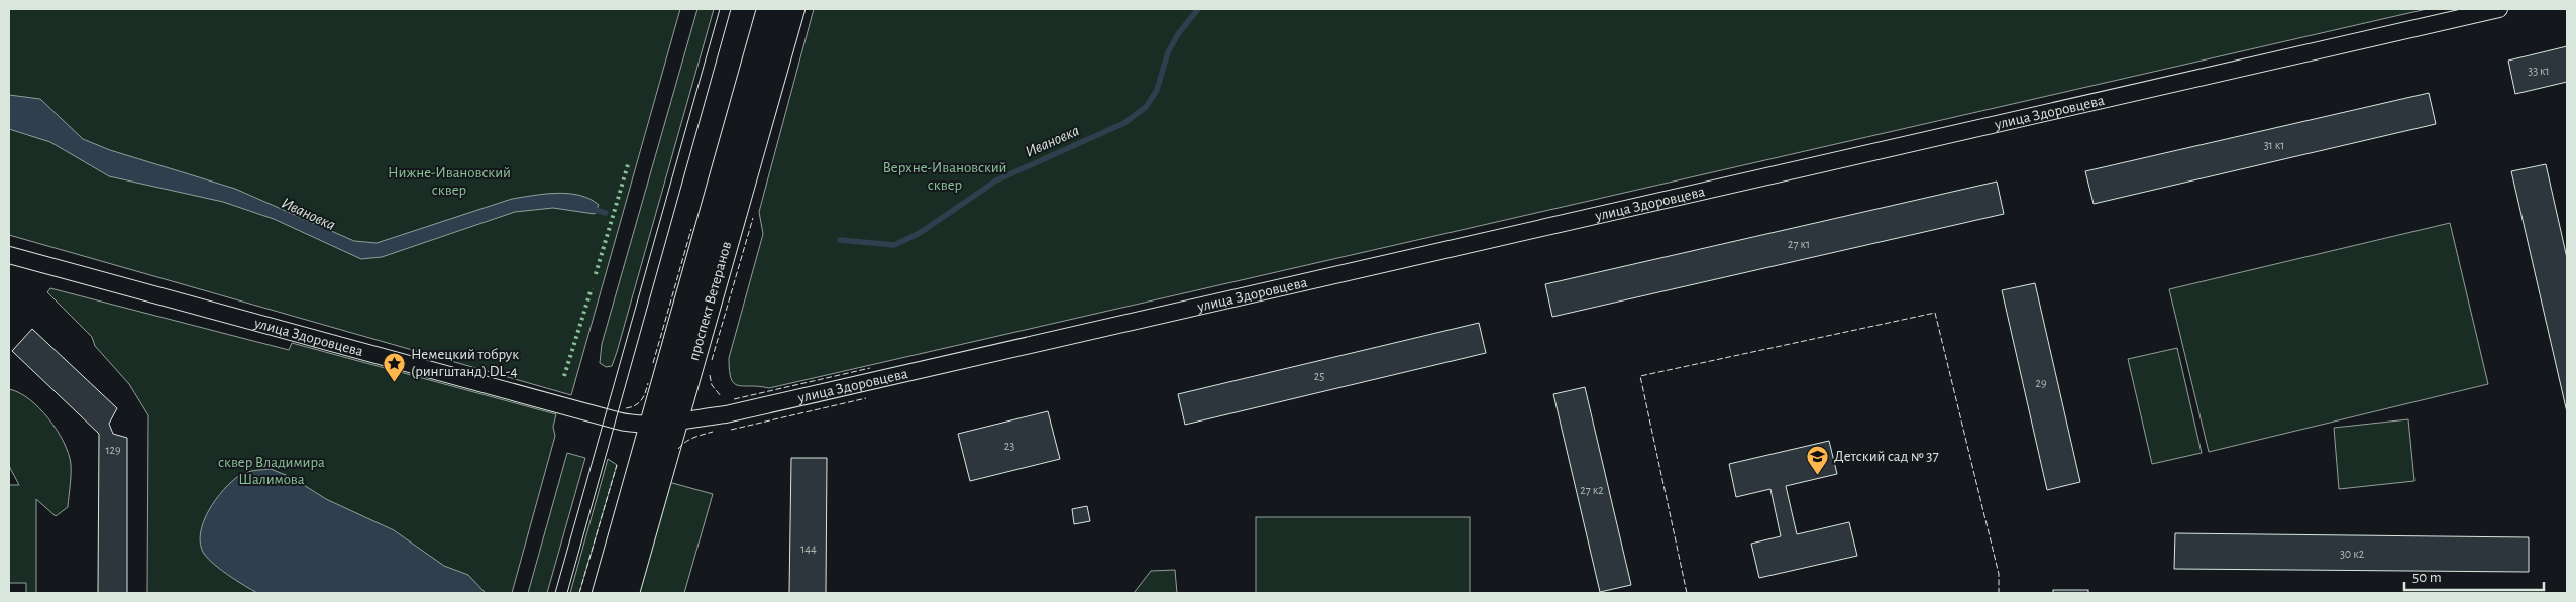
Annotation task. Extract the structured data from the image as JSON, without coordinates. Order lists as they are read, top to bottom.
{
  "streets": {
    "main road": ["проспект Ветеранов"],
    "street": ["улица Здоровцева"]
  },
  "crossings": [
    ["улица Здоровцева", "проспект Ветеранов"]
  ],
  "water": ["Ивановка"],
  "parks": ["Верхне-Ивановский сквер", "Нижне-Ивановский сквер", "сквер Владимира Шалимова"],
  "places": {
    "place": ["Немецкий тобрук (рингштанд) DL-4"],
    "school or university": ["Детский сад № 37"]
  },
  "house_numbers": [
    "33 к1",
    "31 к1",
    "27 к1",
    "25",
    "29",
    "23",
    "129",
    "27 к2",
    "144",
    "30 к2"
  ],
  "scale_bar": "50 m"
}
